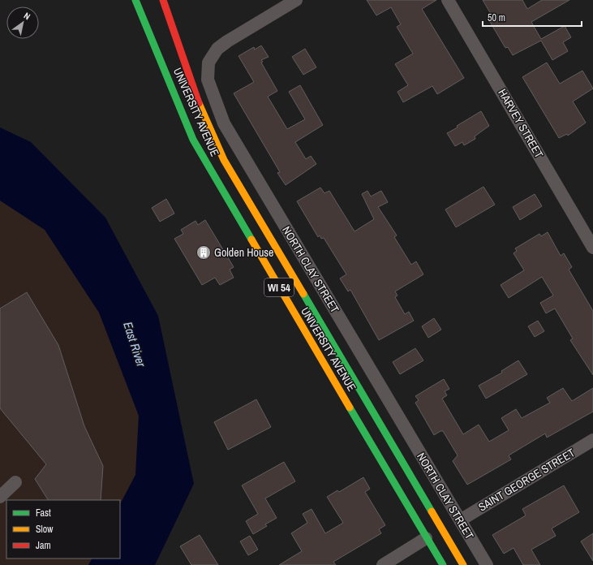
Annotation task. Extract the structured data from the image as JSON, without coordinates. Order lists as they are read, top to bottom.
{
  "streets": {
    "main road": ["UNIVERSITY AVENUE", "WI 54"],
    "street": ["HARVEY STREET", "NORTH CLAY STREET", "SAINT GEORGE STREET"]
  },
  "crossings": [
    ["NORTH CLAY STREET", "SAINT GEORGE STREET"]
  ],
  "water": ["East River"],
  "places": {
    "building": ["Golden House"]
  },
  "legend": ["Fast", "Slow", "Jam"],
  "scale_bar": "50 m",
  "north": "top right"
}
